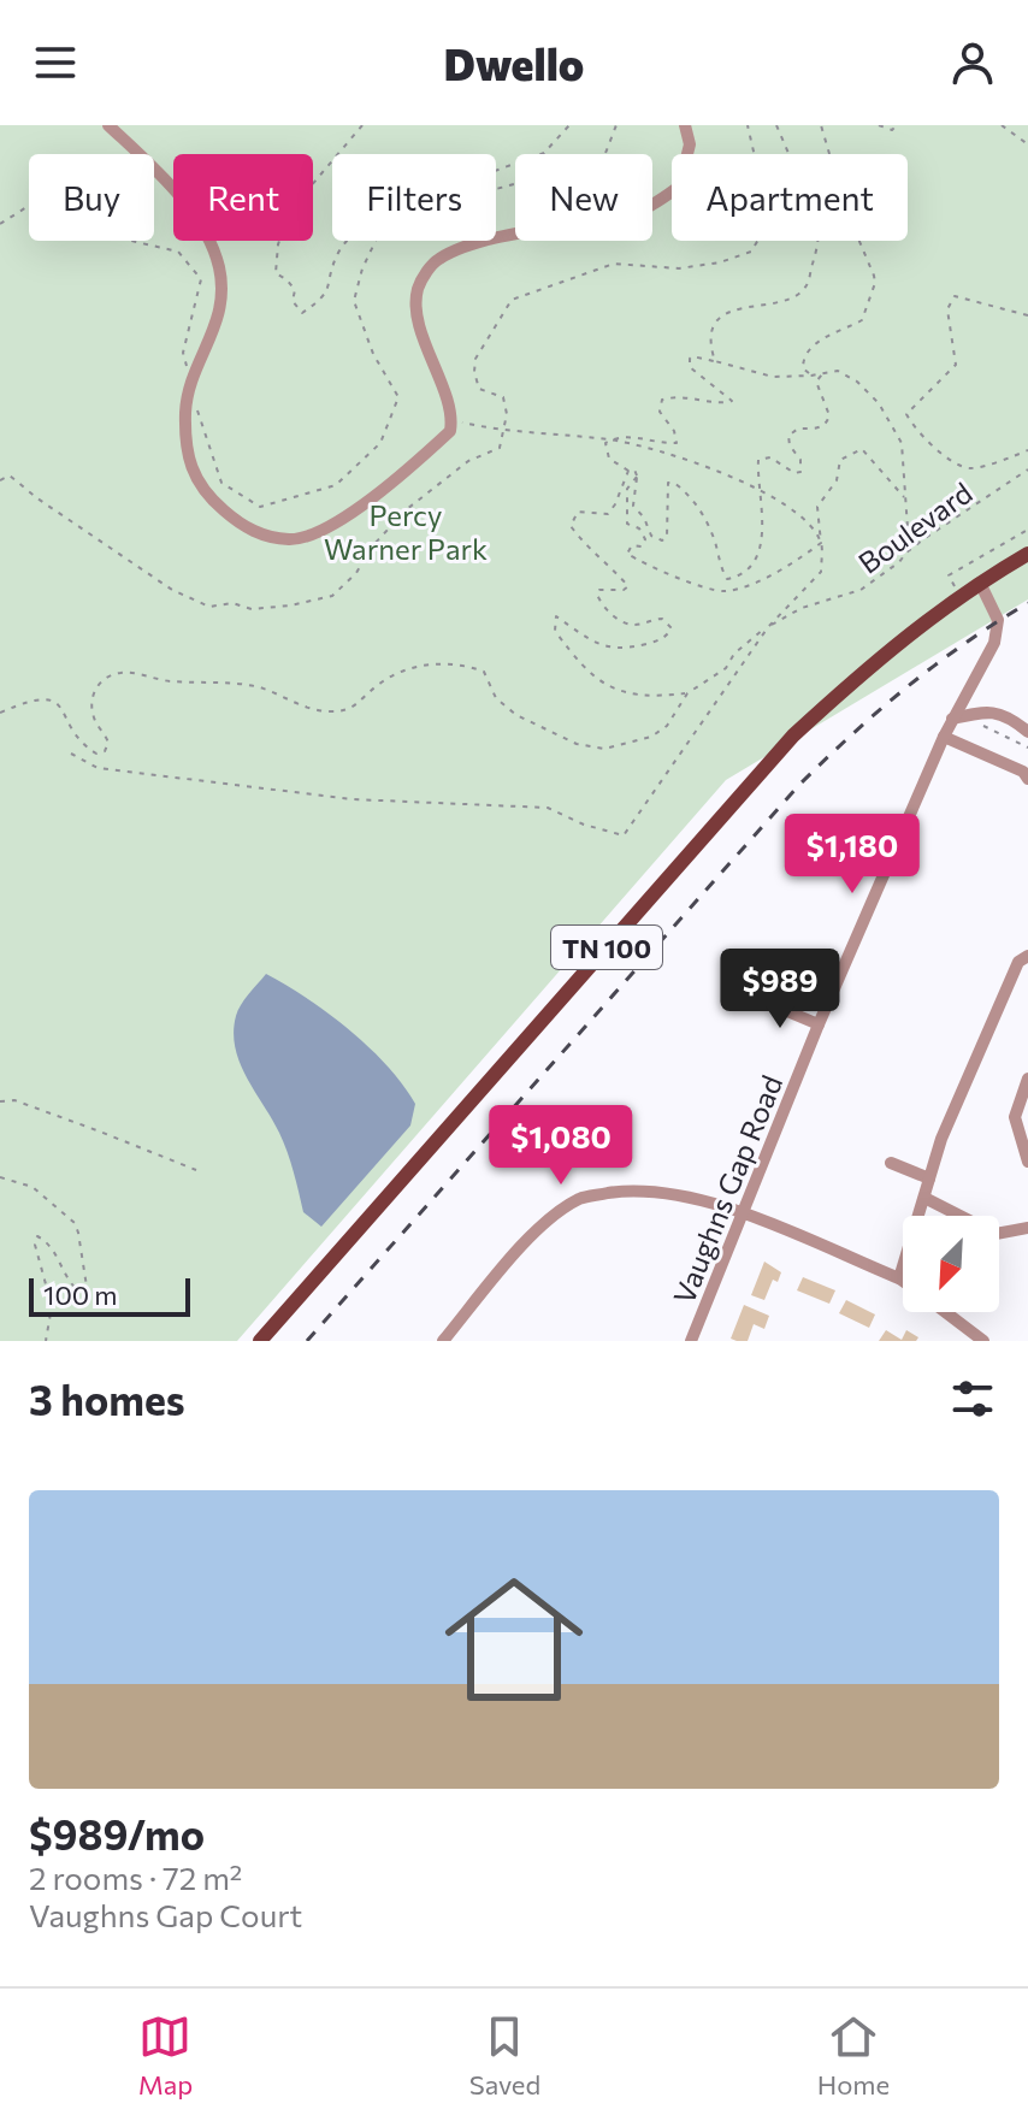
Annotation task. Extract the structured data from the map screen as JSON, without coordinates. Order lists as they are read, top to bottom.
{
  "streets": {
    "main road": ["TN 100"],
    "street": ["Vaughns Gap Road"],
    "path": ["Boulevard"]
  },
  "crossings": [
    ["TN 100", "Vaughns Gap Road"]
  ],
  "parks": ["Percy Warner Park"],
  "scale_bar": "100 m",
  "north": "bottom left",
  "page": {
    "header": "Dwello",
    "chip": [
      "Buy",
      "Rent",
      "Filters",
      "New",
      "Apartment"
    ],
    "price": ["$1,180", "$989", "$1,080"],
    "scale": "100 m",
    "heading": "3 homes",
    "list": [
      {
        "name": "$989/mo",
        "note": "2 rooms · 72 m² · Vaughns Gap Court"
      }
    ],
    "tabs": ["Map", "Saved", "Home"]
  }
}
